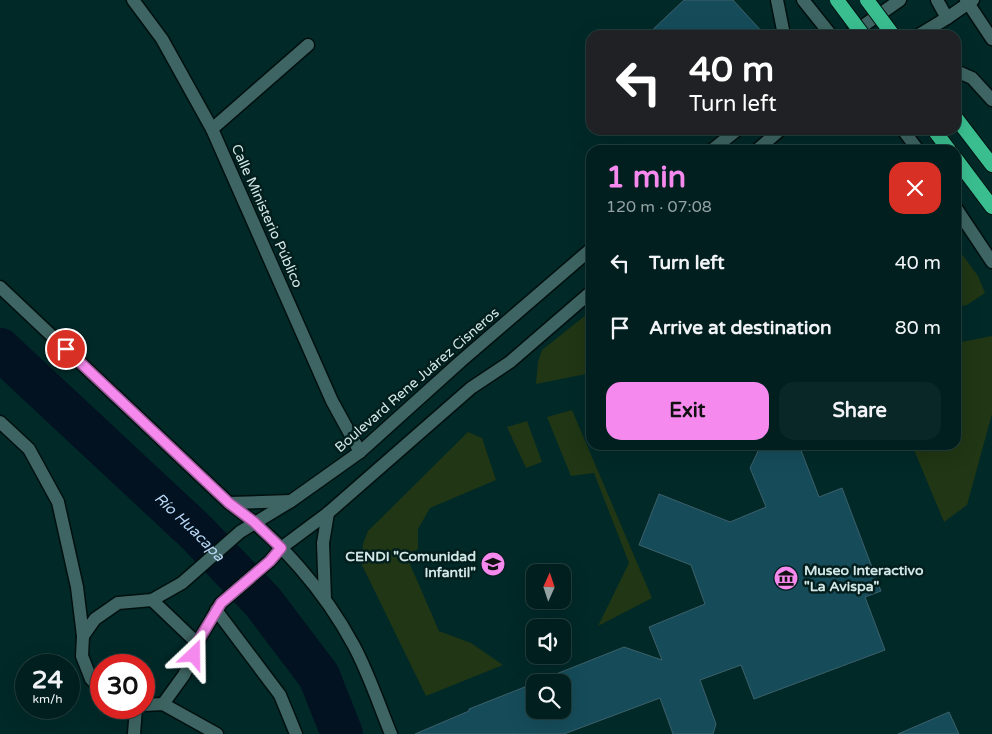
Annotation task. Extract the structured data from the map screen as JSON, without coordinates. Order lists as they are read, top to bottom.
{
  "streets": {
    "street": ["Calle Ministerio Público", "Boulevard Rene Juárez Cisneros"]
  },
  "crossings": [
    ["Calle Ministerio Público", "Boulevard Rene Juárez Cisneros"]
  ],
  "water": ["Río Huacapa"],
  "places": {
    "school or university": ["CENDI \"Comunidad Infantil\""],
    "museum": ["Museo Interactivo \"La Avispa\""]
  },
  "north": "top",
  "page": {
    "turn": ["40 m", "Turn left"],
    "heading": ["1 min", "120 m · 07:08"],
    "list": [
      {
        "name": "Turn left",
        "value": "40 m"
      },
      {
        "name": "Arrive at destination",
        "value": "80 m"
      }
    ],
    "buttons": ["Exit", "Share"],
    "speed": "24 km/h",
    "limit": "30"
  }
}
